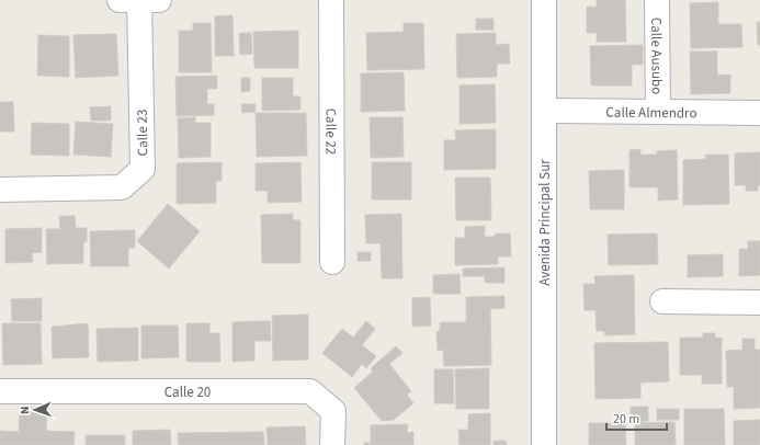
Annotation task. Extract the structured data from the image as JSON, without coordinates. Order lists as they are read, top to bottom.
{
  "streets": {
    "street": [
      "Calle Ausubo",
      "Calle Almendro",
      "Calle 22",
      "Calle 23",
      "Avenida Principal Sur",
      "Calle 20"
    ]
  },
  "crossings": [
    ["Calle Ausubo", "Calle Almendro"],
    ["Calle Almendro", "Avenida Principal Sur"]
  ],
  "scale_bar": "20 m",
  "north": "left"
}
